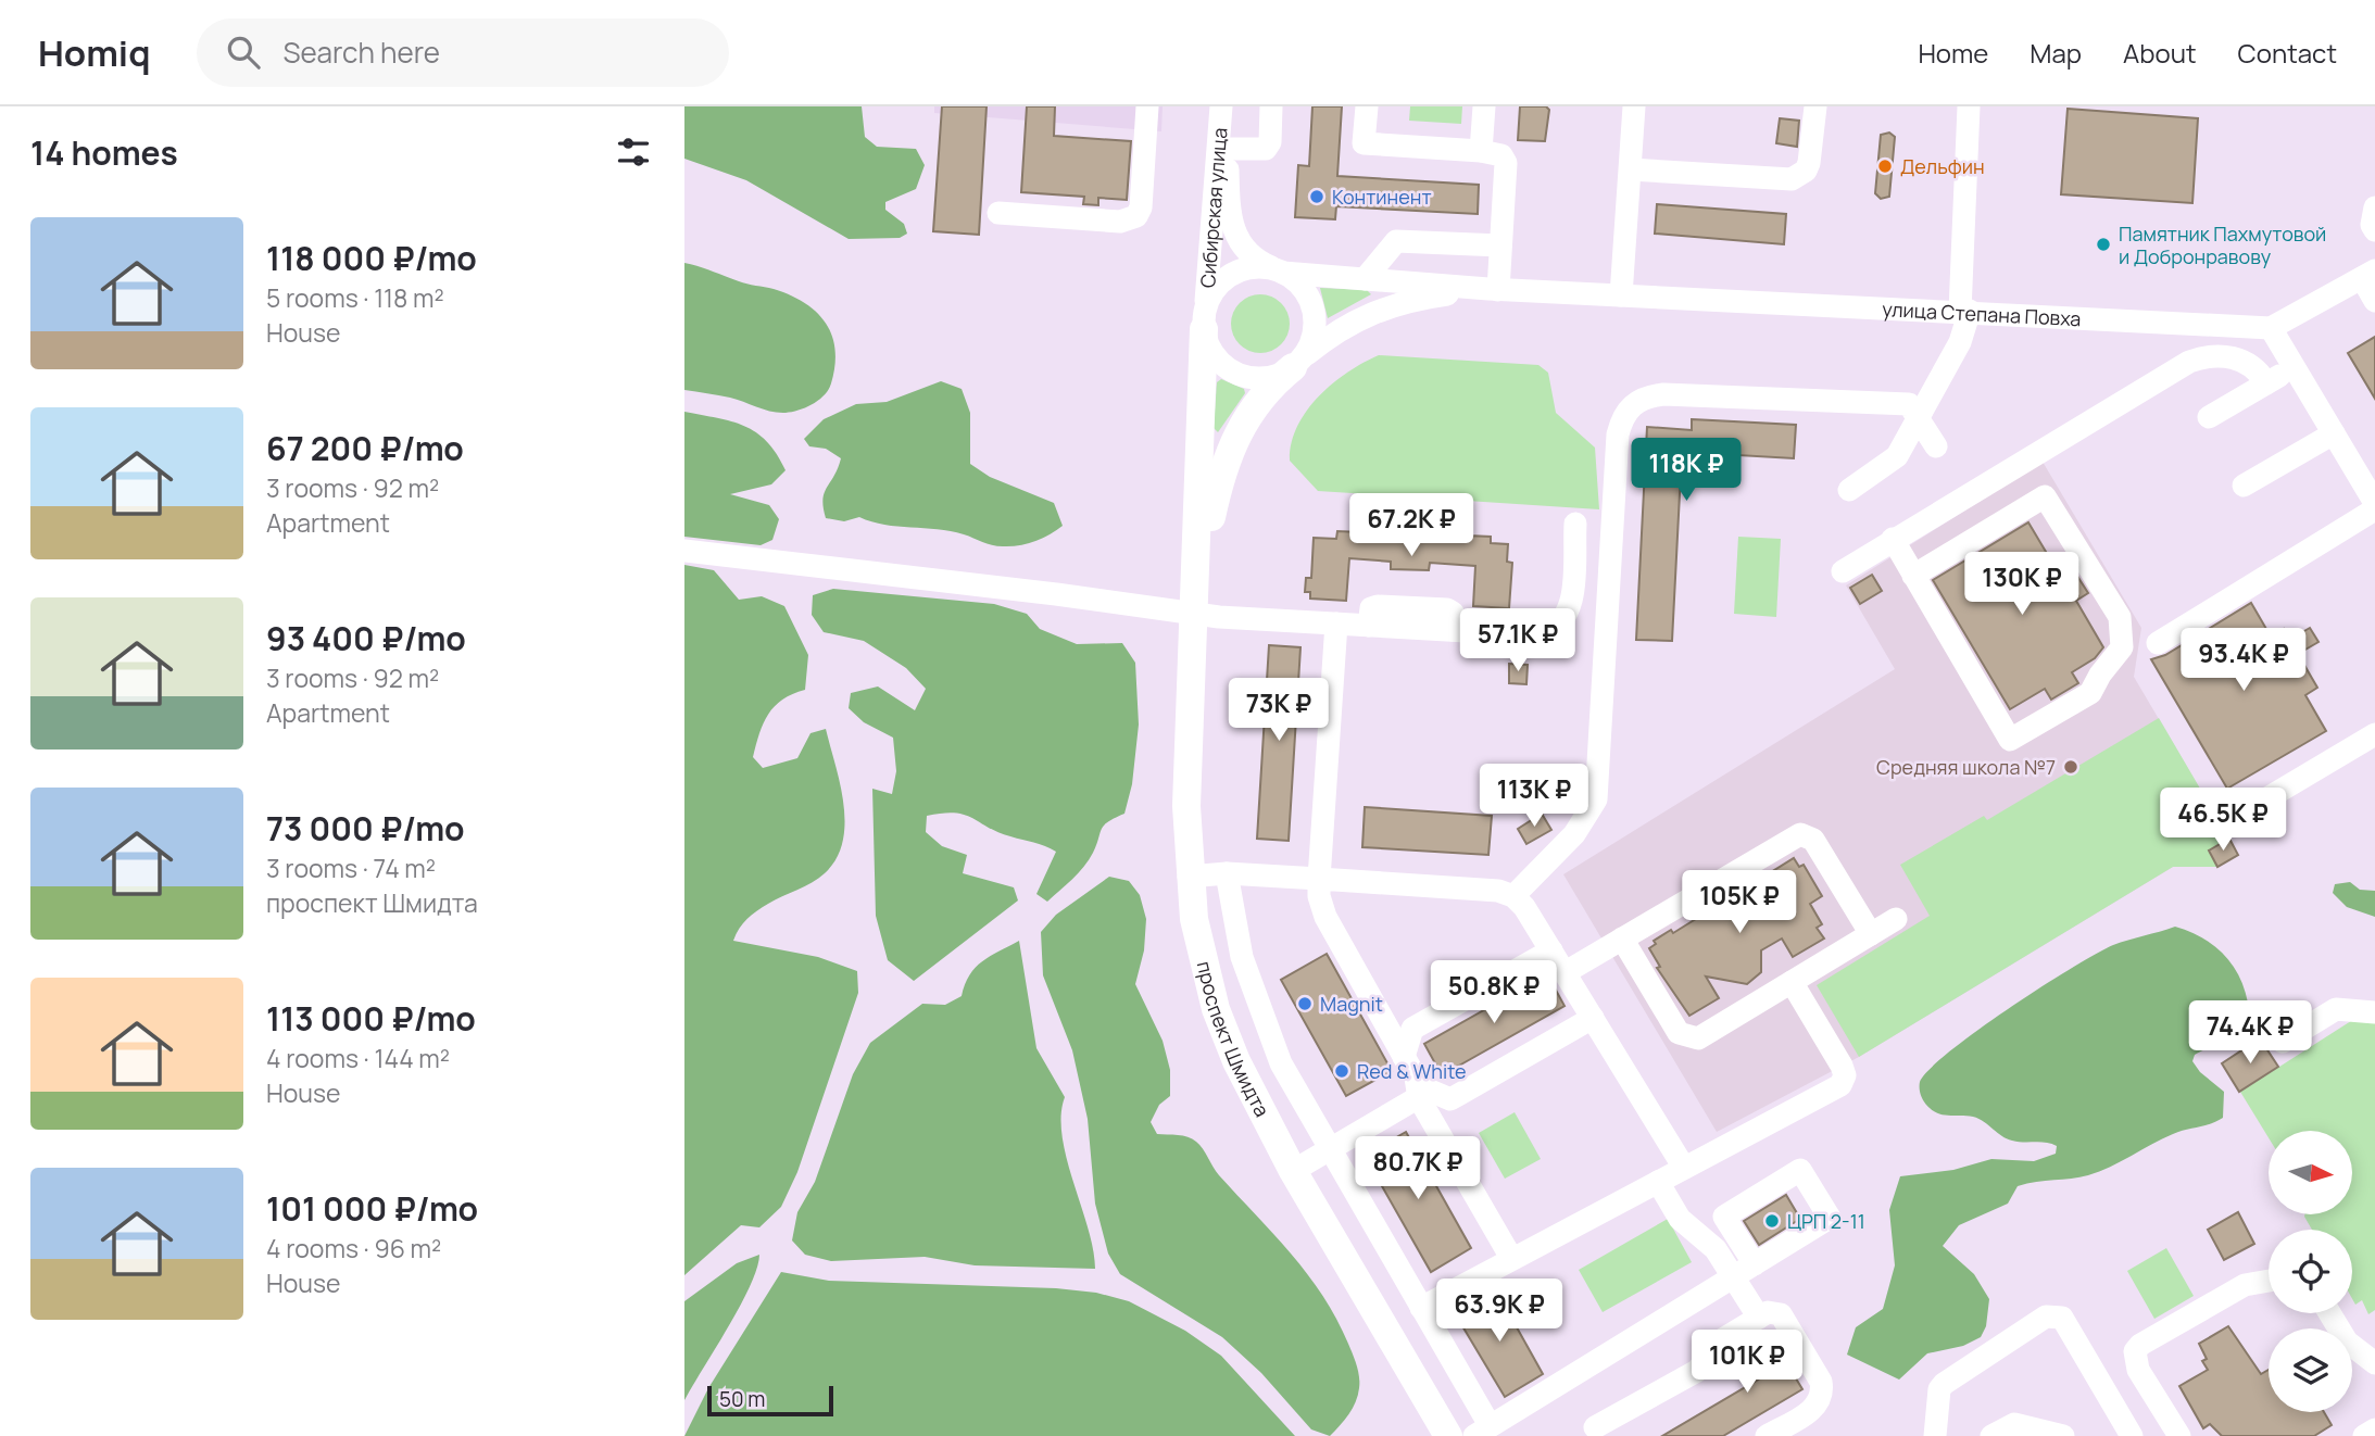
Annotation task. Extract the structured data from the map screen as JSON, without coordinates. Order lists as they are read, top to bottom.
{
  "streets": {
    "main road": ["проспект Шмидта"],
    "street": ["Сибирская улица", "улица Степана Повха"]
  },
  "crossings": [
    ["Сибирская улица", "улица Степана Повха"],
    ["Сибирская улица", "проспект Шмидта"],
    ["улица Степана Повха", "проспект Шмидта"]
  ],
  "places": [
    "Дельфин",
    "Континент",
    "Памятник Пахмутовой и Добронравову",
    "Средняя школа №7",
    "Magnit",
    "Red & White",
    "ЦРП 2-11"
  ],
  "scale_bar": "50 m",
  "north": "right",
  "page": {
    "header": "Homiq",
    "search": "Search here",
    "nav": [
      "Home",
      "Map",
      "About",
      "Contact"
    ],
    "heading": "14 homes",
    "list": [
      {
        "name": "118 000 ₽/mo",
        "note": "5 rooms · 118 m² · House"
      },
      {
        "name": "67 200 ₽/mo",
        "note": "3 rooms · 92 m² · Apartment"
      },
      {
        "name": "93 400 ₽/mo",
        "note": "3 rooms · 92 m² · Apartment"
      },
      {
        "name": "73 000 ₽/mo",
        "note": "3 rooms · 74 m² · проспект Шмидта"
      },
      {
        "name": "113 000 ₽/mo",
        "note": "4 rooms · 144 m² · House"
      },
      {
        "name": "101 000 ₽/mo",
        "note": "4 rooms · 96 m² · House"
      }
    ],
    "price": [
      "118K ₽",
      "67.2K ₽",
      "130K ₽",
      "57.1K ₽",
      "93.4K ₽",
      "73K ₽",
      "113K ₽",
      "46.5K ₽",
      "105K ₽",
      "50.8K ₽",
      "74.4K ₽",
      "80.7K ₽",
      "63.9K ₽",
      "101K ₽"
    ],
    "scale": "50 m"
  }
}
